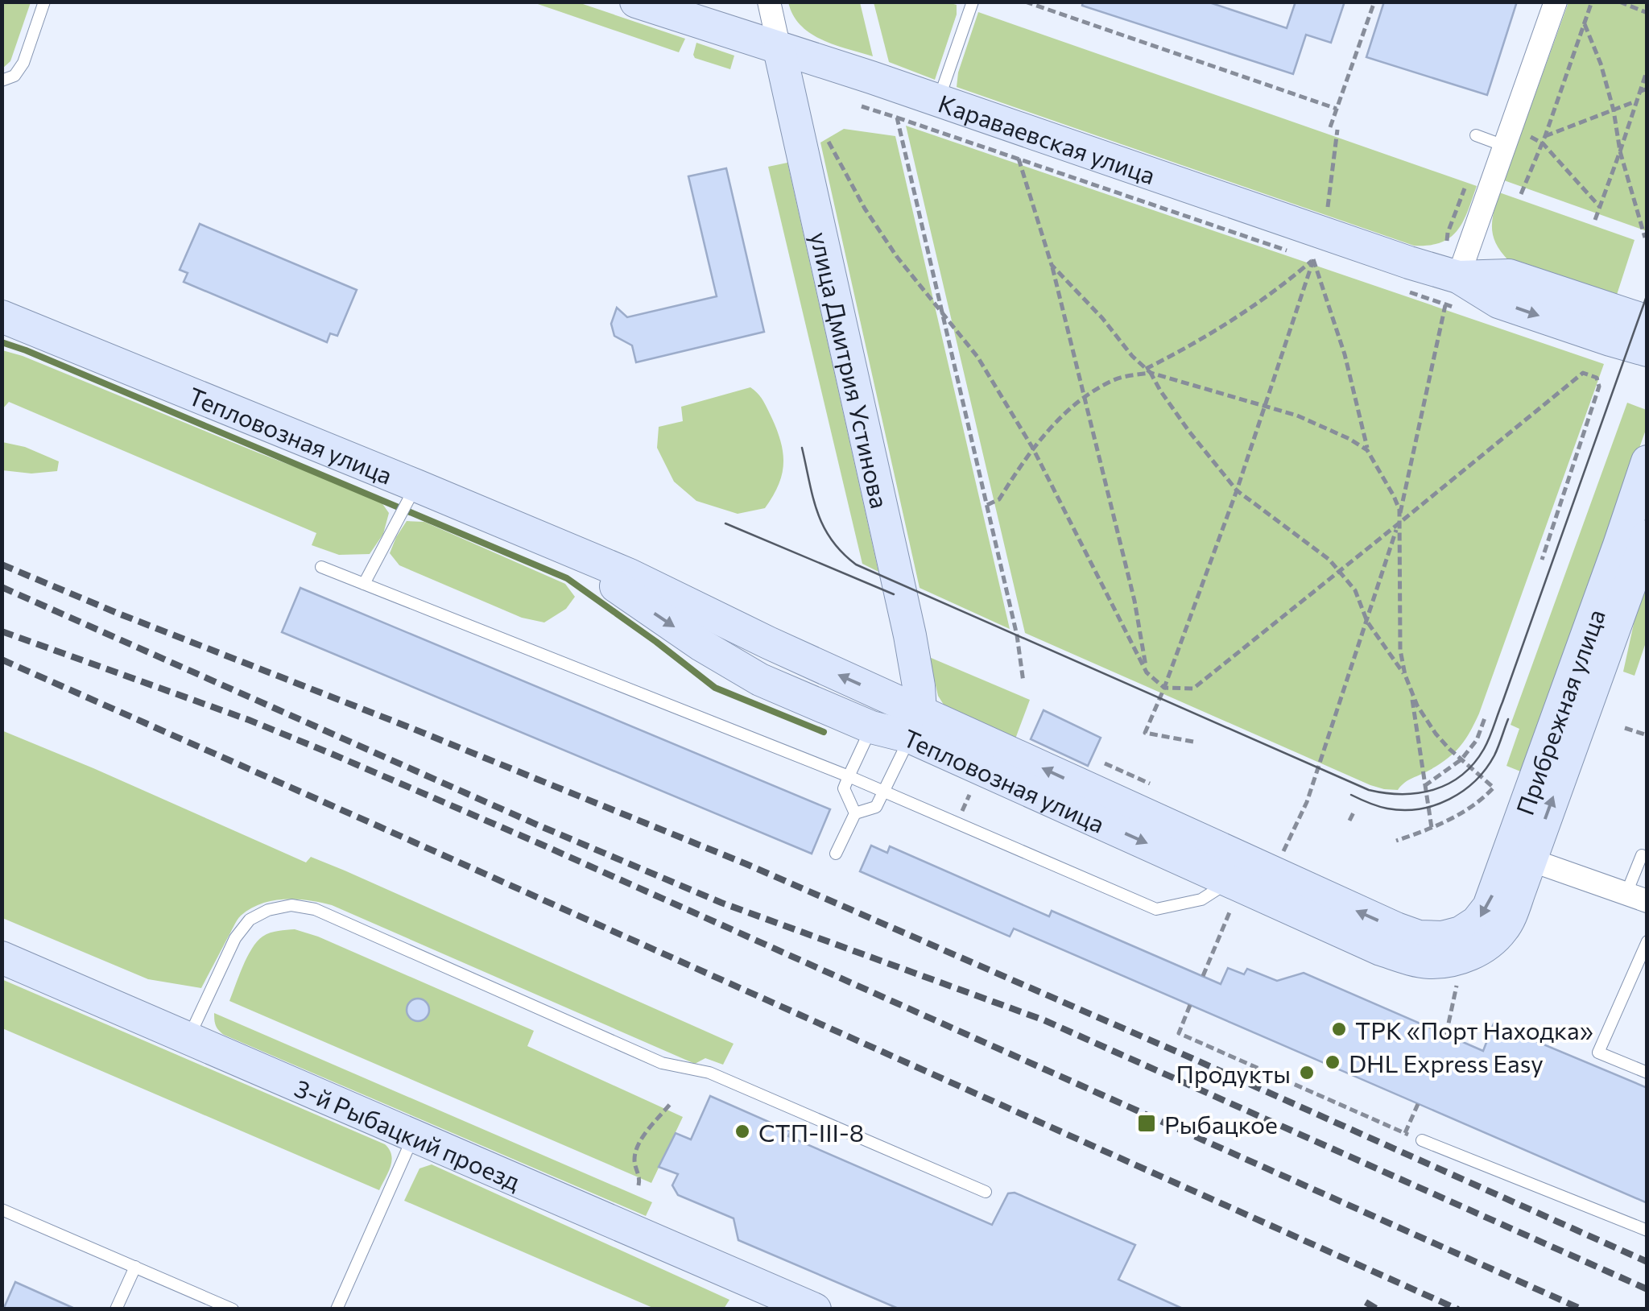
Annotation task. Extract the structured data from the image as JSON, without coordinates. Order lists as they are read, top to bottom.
{
  "streets": {
    "street": [
      "Караваевская улица",
      "улица Дмитрия Устинова",
      "Тепловозная улица",
      "Прибрежная улица",
      "3-й Рыбацкий проезд"
    ]
  },
  "crossings": [
    ["Караваевская улица", "улица Дмитрия Устинова"],
    ["улица Дмитрия Устинова", "Тепловозная улица"],
    ["Тепловозная улица", "Прибрежная улица"]
  ],
  "places": {
    "other": [
      "ТРК «Порт Находка»",
      "DHL Express Easy",
      "Продукты",
      "СТП-III-8"
    ],
    "transit": ["Рыбацкое"]
  }
}
